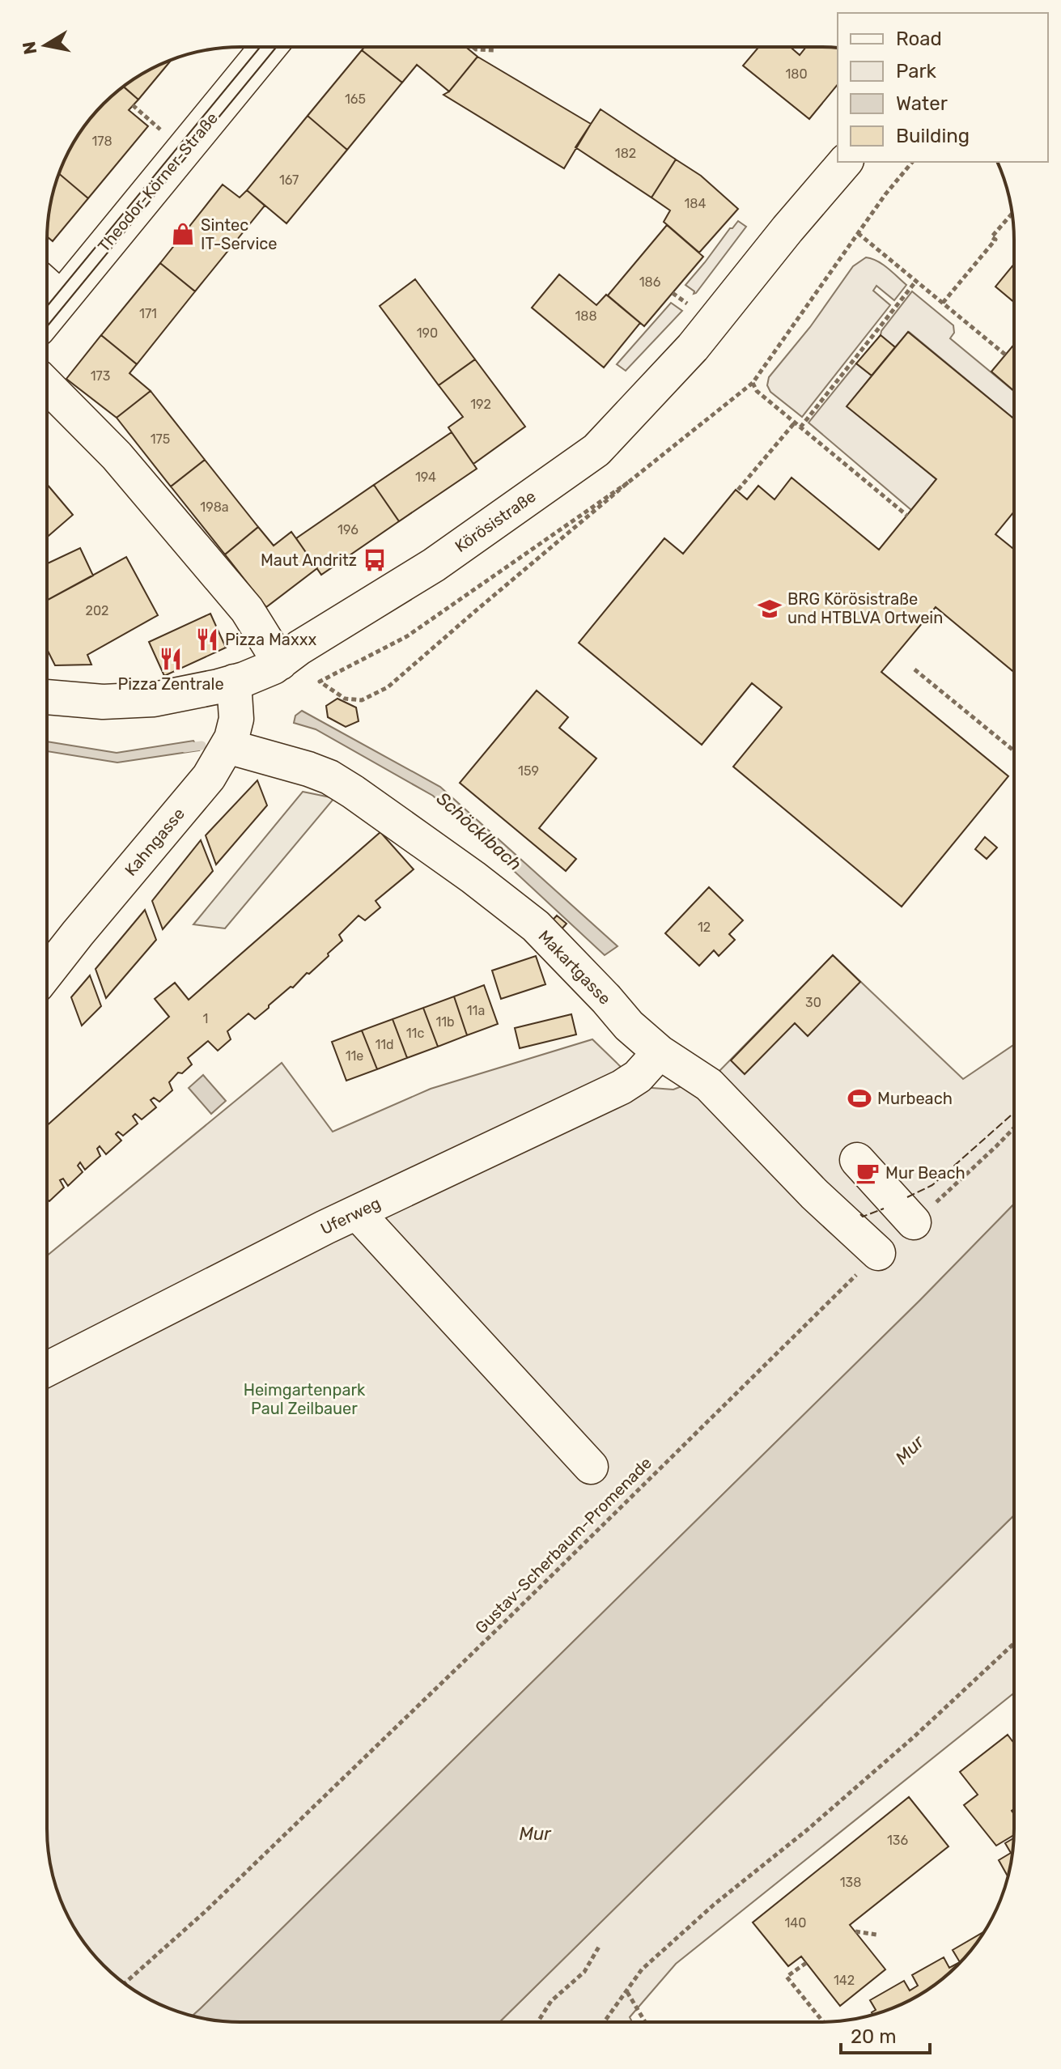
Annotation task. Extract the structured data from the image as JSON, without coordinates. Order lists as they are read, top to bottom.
{
  "streets": {
    "main road": ["Theodor-Körner-Straße"],
    "street": [
      "Körösistraße",
      "Kahngasse",
      "Makartgasse",
      "Uferweg"
    ],
    "path": ["Gustav-Scherbaum-Promenade"]
  },
  "crossings": [
    ["Kahngasse", "Makartgasse"],
    ["Makartgasse", "Uferweg"],
    ["Makartgasse", "Gustav-Scherbaum-Promenade"]
  ],
  "water": ["Schöcklbach", "Mur"],
  "parks": ["Heimgartenpark Paul Zeilbauer"],
  "places": {
    "shop": ["Sintec IT-Service"],
    "bus stop": ["Maut Andritz"],
    "school or university": ["BRG Körösistraße und HTBLVA Ortwein"],
    "restaurant": ["Pizza Maxxx", "Pizza Zentrale"],
    "sports": ["Murbeach"],
    "cafe": ["Mur Beach"]
  },
  "house_numbers": [
    "180",
    "165",
    "178",
    "182",
    "167",
    "184",
    "186",
    "171",
    "188",
    "190",
    "173",
    "192",
    "175",
    "194",
    "198a",
    "196",
    "202",
    "159",
    "12",
    "30",
    "11a",
    "1",
    "11b",
    "11c",
    "11d",
    "11e",
    "136",
    "138",
    "140",
    "142"
  ],
  "legend": [
    "Road",
    "Park",
    "Water",
    "Building"
  ],
  "scale_bar": "20 m",
  "north": "left"
}
